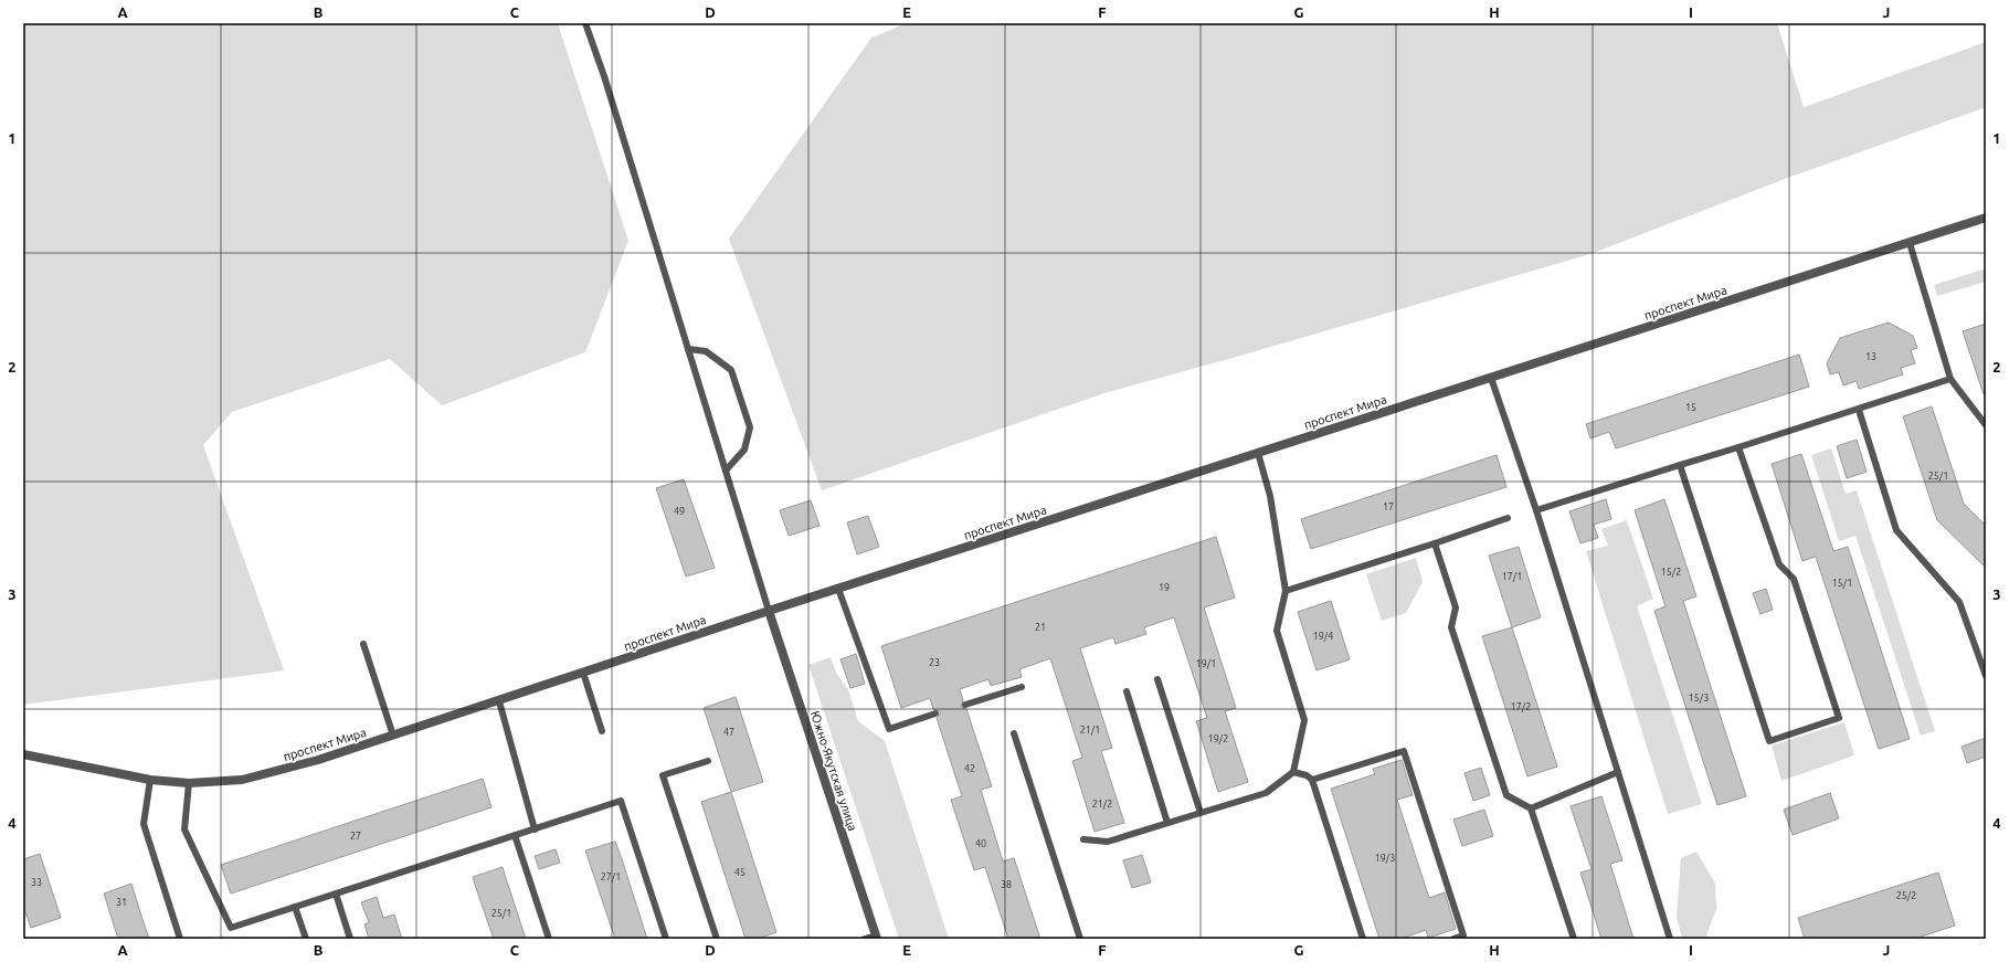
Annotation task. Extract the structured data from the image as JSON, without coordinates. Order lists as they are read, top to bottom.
{
  "streets": {
    "street": ["проспект Мира", "Южно-Якутская улица"]
  },
  "crossings": [
    ["проспект Мира", "Южно-Якутская улица"]
  ],
  "house_numbers": [
    "13",
    "15",
    "25/1",
    "17",
    "49",
    "15/2",
    "17/1",
    "15/1",
    "19",
    "21",
    "19/4",
    "23",
    "19/1",
    "15/3",
    "17/2",
    "21/1",
    "47",
    "19/2",
    "42",
    "21/2",
    "27",
    "40",
    "19/3",
    "45",
    "27/1",
    "33",
    "38",
    "25/2",
    "31",
    "25/1"
  ],
  "grid": {
    "columns": [
      "A",
      "B",
      "C",
      "D",
      "E",
      "F",
      "G",
      "H",
      "I",
      "J"
    ],
    "rows": [
      "1",
      "2",
      "3",
      "4"
    ]
  }
}
